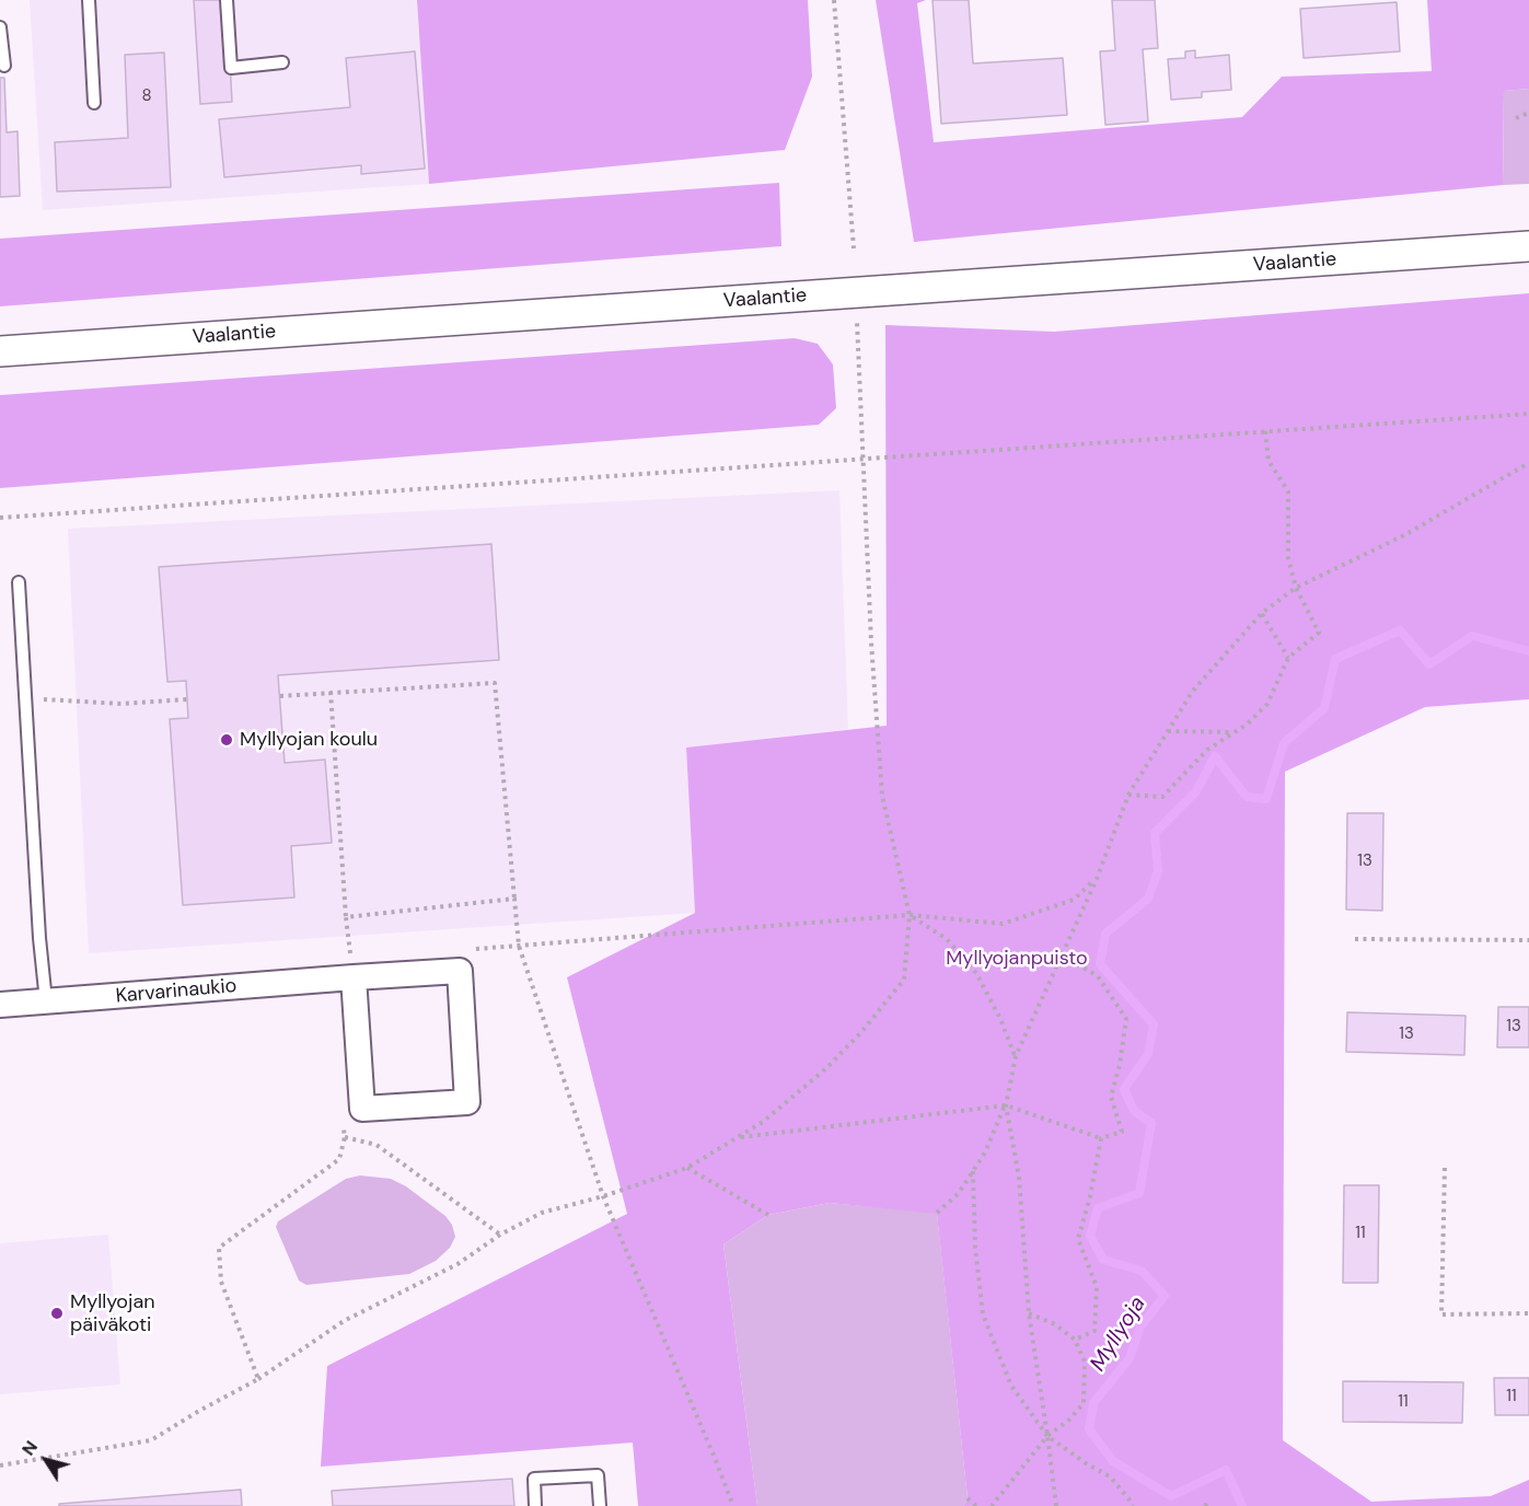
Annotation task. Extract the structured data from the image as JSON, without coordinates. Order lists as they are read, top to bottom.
{
  "streets": {
    "street": ["Vaalantie", "Karvarinaukio"]
  },
  "water": ["Myllyoja"],
  "parks": ["Myllyojanpuisto"],
  "places": ["Myllyojan koulu", "Myllyojan päiväkoti"],
  "house_numbers": [
    "8",
    "13",
    "13",
    "13",
    "11",
    "11",
    "11"
  ],
  "north": "top left"
}
